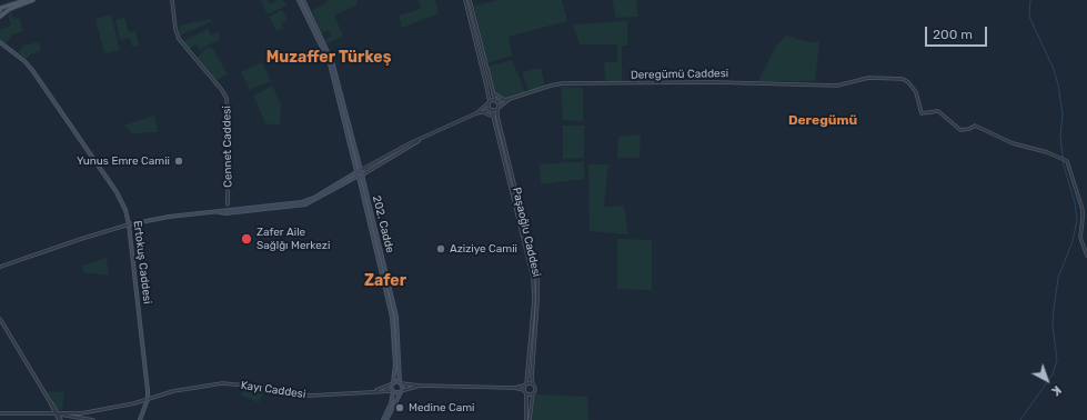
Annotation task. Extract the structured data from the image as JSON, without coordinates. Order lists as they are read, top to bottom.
{
  "streets": {
    "main road": ["202. Cadde", "Ertokuş Caddesi"],
    "street": [
      "Deregümü Caddesi",
      "Cennet Caddesi",
      "Paşaoğlu Caddesi",
      "Kayı Caddesi"
    ]
  },
  "crossings": [
    ["Deregümü Caddesi", "Paşaoğlu Caddesi"],
    ["202. Cadde", "Kayı Caddesi"],
    ["Ertokuş Caddesi", "Kayı Caddesi"]
  ],
  "districts": ["Muzaffer Türkeş", "Deregümü", "Zafer"],
  "places": [
    "Yunus Emre Camii",
    "Zafer Aile Sağlğı Merkezi",
    "Aziziye Camii",
    "Medine Cami"
  ],
  "scale_bar": "200 m",
  "north": "bottom right"
}
